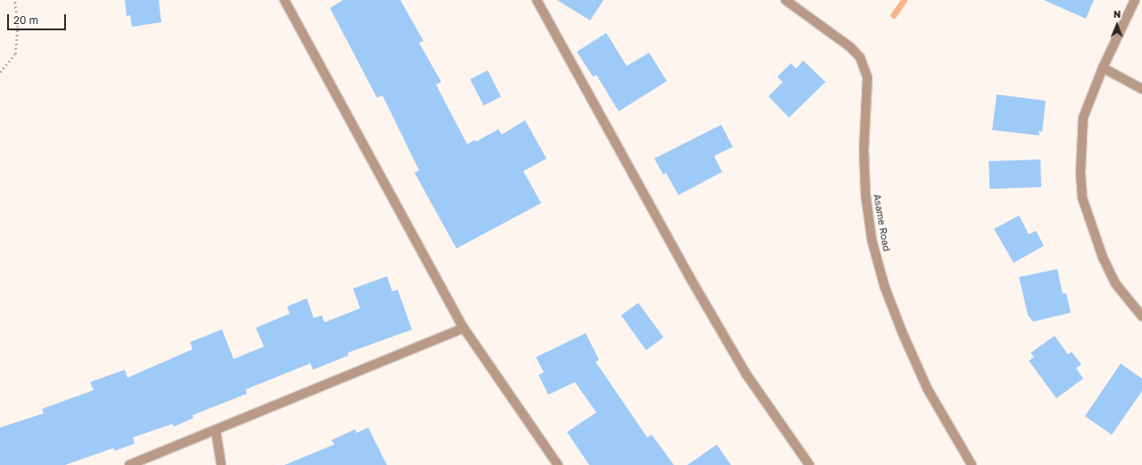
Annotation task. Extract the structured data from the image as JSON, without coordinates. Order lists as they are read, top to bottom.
{
  "streets": {
    "street": ["Asame Road"]
  },
  "scale_bar": "20 m",
  "north": "top"
}
